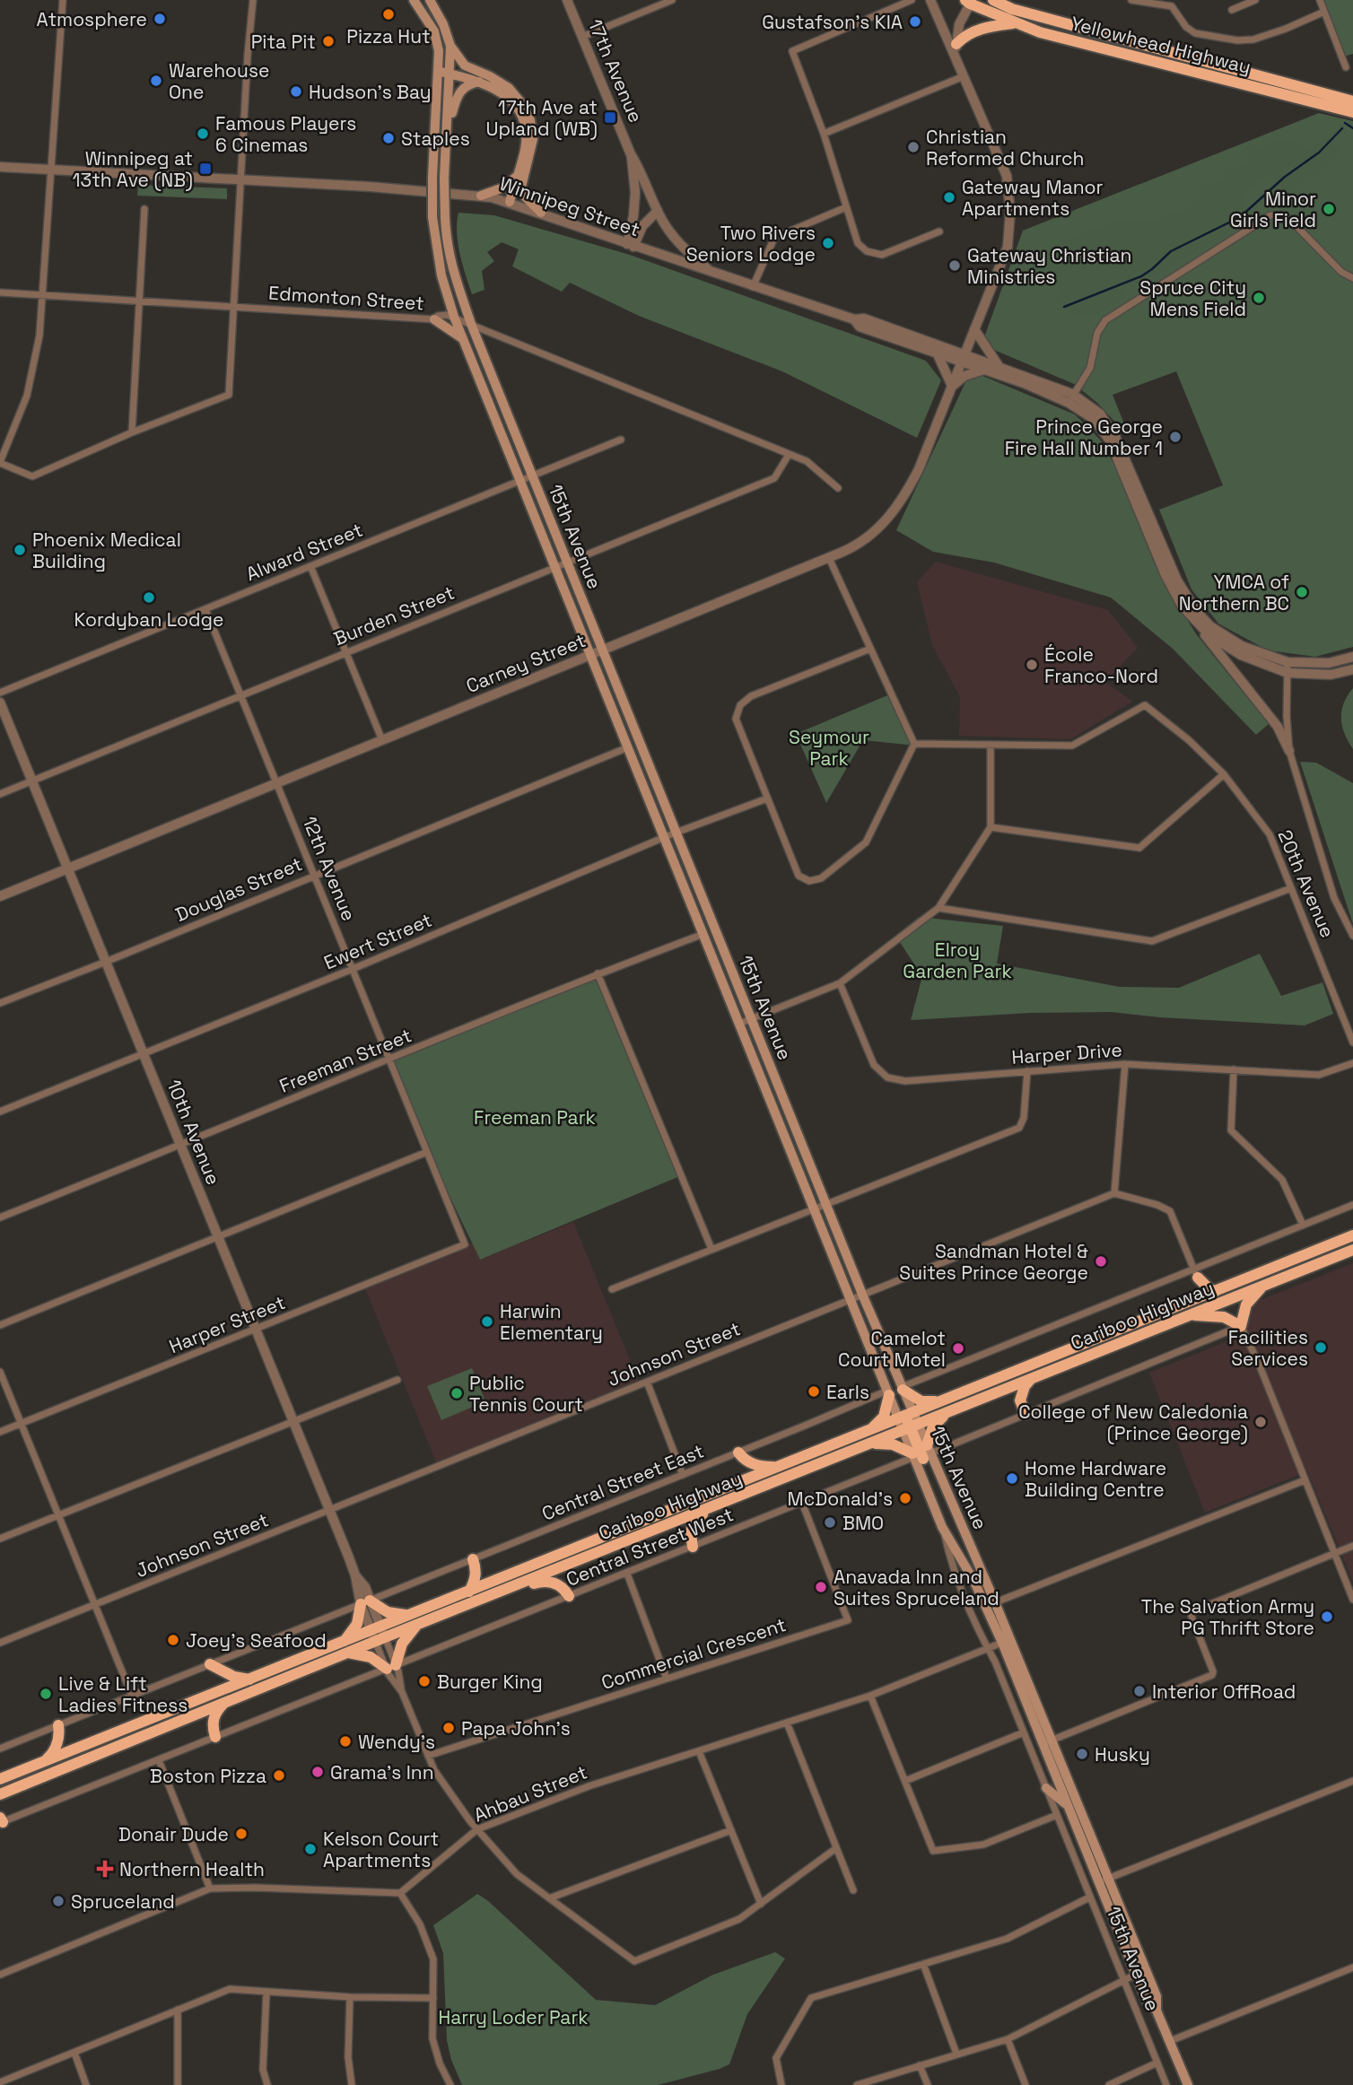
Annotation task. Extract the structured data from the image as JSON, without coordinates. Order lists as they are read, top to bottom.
{
  "streets": {
    "highway": ["Yellowhead Highway", "Cariboo Highway"],
    "main road": ["15th Avenue"],
    "street": [
      "17th Avenue",
      "Winnipeg Street",
      "Edmonton Street",
      "Alward Street",
      "Burden Street",
      "Carney Street",
      "12th Avenue",
      "20th Avenue",
      "Douglas Street",
      "Ewert Street",
      "Harper Drive",
      "Freeman Street",
      "10th Avenue",
      "Harper Street",
      "Johnson Street",
      "Central Street East",
      "Central Street West",
      "Commercial Crescent",
      "Ahbau Street"
    ]
  },
  "crossings": [
    ["17th Avenue", "Winnipeg Street"],
    ["Winnipeg Street", "Carney Street"],
    ["Edmonton Street", "15th Avenue"],
    ["15th Avenue", "Alward Street"],
    ["15th Avenue", "Burden Street"],
    ["15th Avenue", "Carney Street"],
    ["15th Avenue", "Douglas Street"],
    ["15th Avenue", "Ewert Street"],
    ["15th Avenue", "Freeman Street"],
    ["15th Avenue", "Cariboo Highway"],
    ["15th Avenue", "Johnson Street"],
    ["15th Avenue", "Central Street East"],
    ["15th Avenue", "Central Street West"],
    ["15th Avenue", "Ahbau Street"],
    ["Alward Street", "12th Avenue"],
    ["Burden Street", "12th Avenue"],
    ["Burden Street", "10th Avenue"],
    ["Carney Street", "12th Avenue"],
    ["Carney Street", "10th Avenue"],
    ["12th Avenue", "Douglas Street"],
    ["12th Avenue", "Ewert Street"],
    ["12th Avenue", "Freeman Street"],
    ["12th Avenue", "Harper Street"],
    ["Douglas Street", "10th Avenue"],
    ["Ewert Street", "10th Avenue"],
    ["Freeman Street", "10th Avenue"],
    ["10th Avenue", "Cariboo Highway"],
    ["10th Avenue", "Harper Street"],
    ["10th Avenue", "Johnson Street"],
    ["10th Avenue", "Central Street East"],
    ["10th Avenue", "Central Street West"],
    ["10th Avenue", "Commercial Crescent"],
    ["10th Avenue", "Ahbau Street"],
    ["Central Street West", "Commercial Crescent"]
  ],
  "parks": [
    "Seymour Park",
    "Elroy Garden Park",
    "Freeman Park",
    "Harry Loder Park"
  ],
  "places": {
    "other": [
      "Pizza Hut",
      "Atmosphere",
      "Gustafson's KIA",
      "Pita Pit",
      "Warehouse One",
      "Hudson's Bay",
      "Famous Players 6 Cinemas",
      "Staples",
      "Christian Reformed Church",
      "Gateway Manor Apartments",
      "Minor Girls Field",
      "Two Rivers Seniors Lodge",
      "Gateway Christian Ministries",
      "Spruce City Mens Field",
      "Prince George Fire Hall Number 1",
      "Phoenix Medical Building",
      "YMCA of Northern BC",
      "Kordyban Lodge",
      "École Franco-Nord",
      "Sandman Hotel & Suites Prince George",
      "Harwin Elementary",
      "Facilities Services",
      "Camelot Court Motel",
      "Earls",
      "Public Tennis Court",
      "College of New Caledonia (Prince George)",
      "Home Hardware Building Centre",
      "McDonald's",
      "BMO",
      "Anavada Inn and Suites Spruceland",
      "The Salvation Army PG Thrift Store",
      "Joey’s Seafood",
      "Burger King",
      "Interior OffRoad",
      "Live & Lift Ladies Fitness",
      "Papa John's",
      "Wendy's",
      "Husky",
      "Grama's Inn",
      "Boston Pizza",
      "Donair Dude",
      "Kelson Court Apartments",
      "Spruceland"
    ],
    "transit": ["17th Ave at Upland (WB)", "Winnipeg at 13th Ave (NB)"],
    "health": ["Northern Health"]
  }
}
